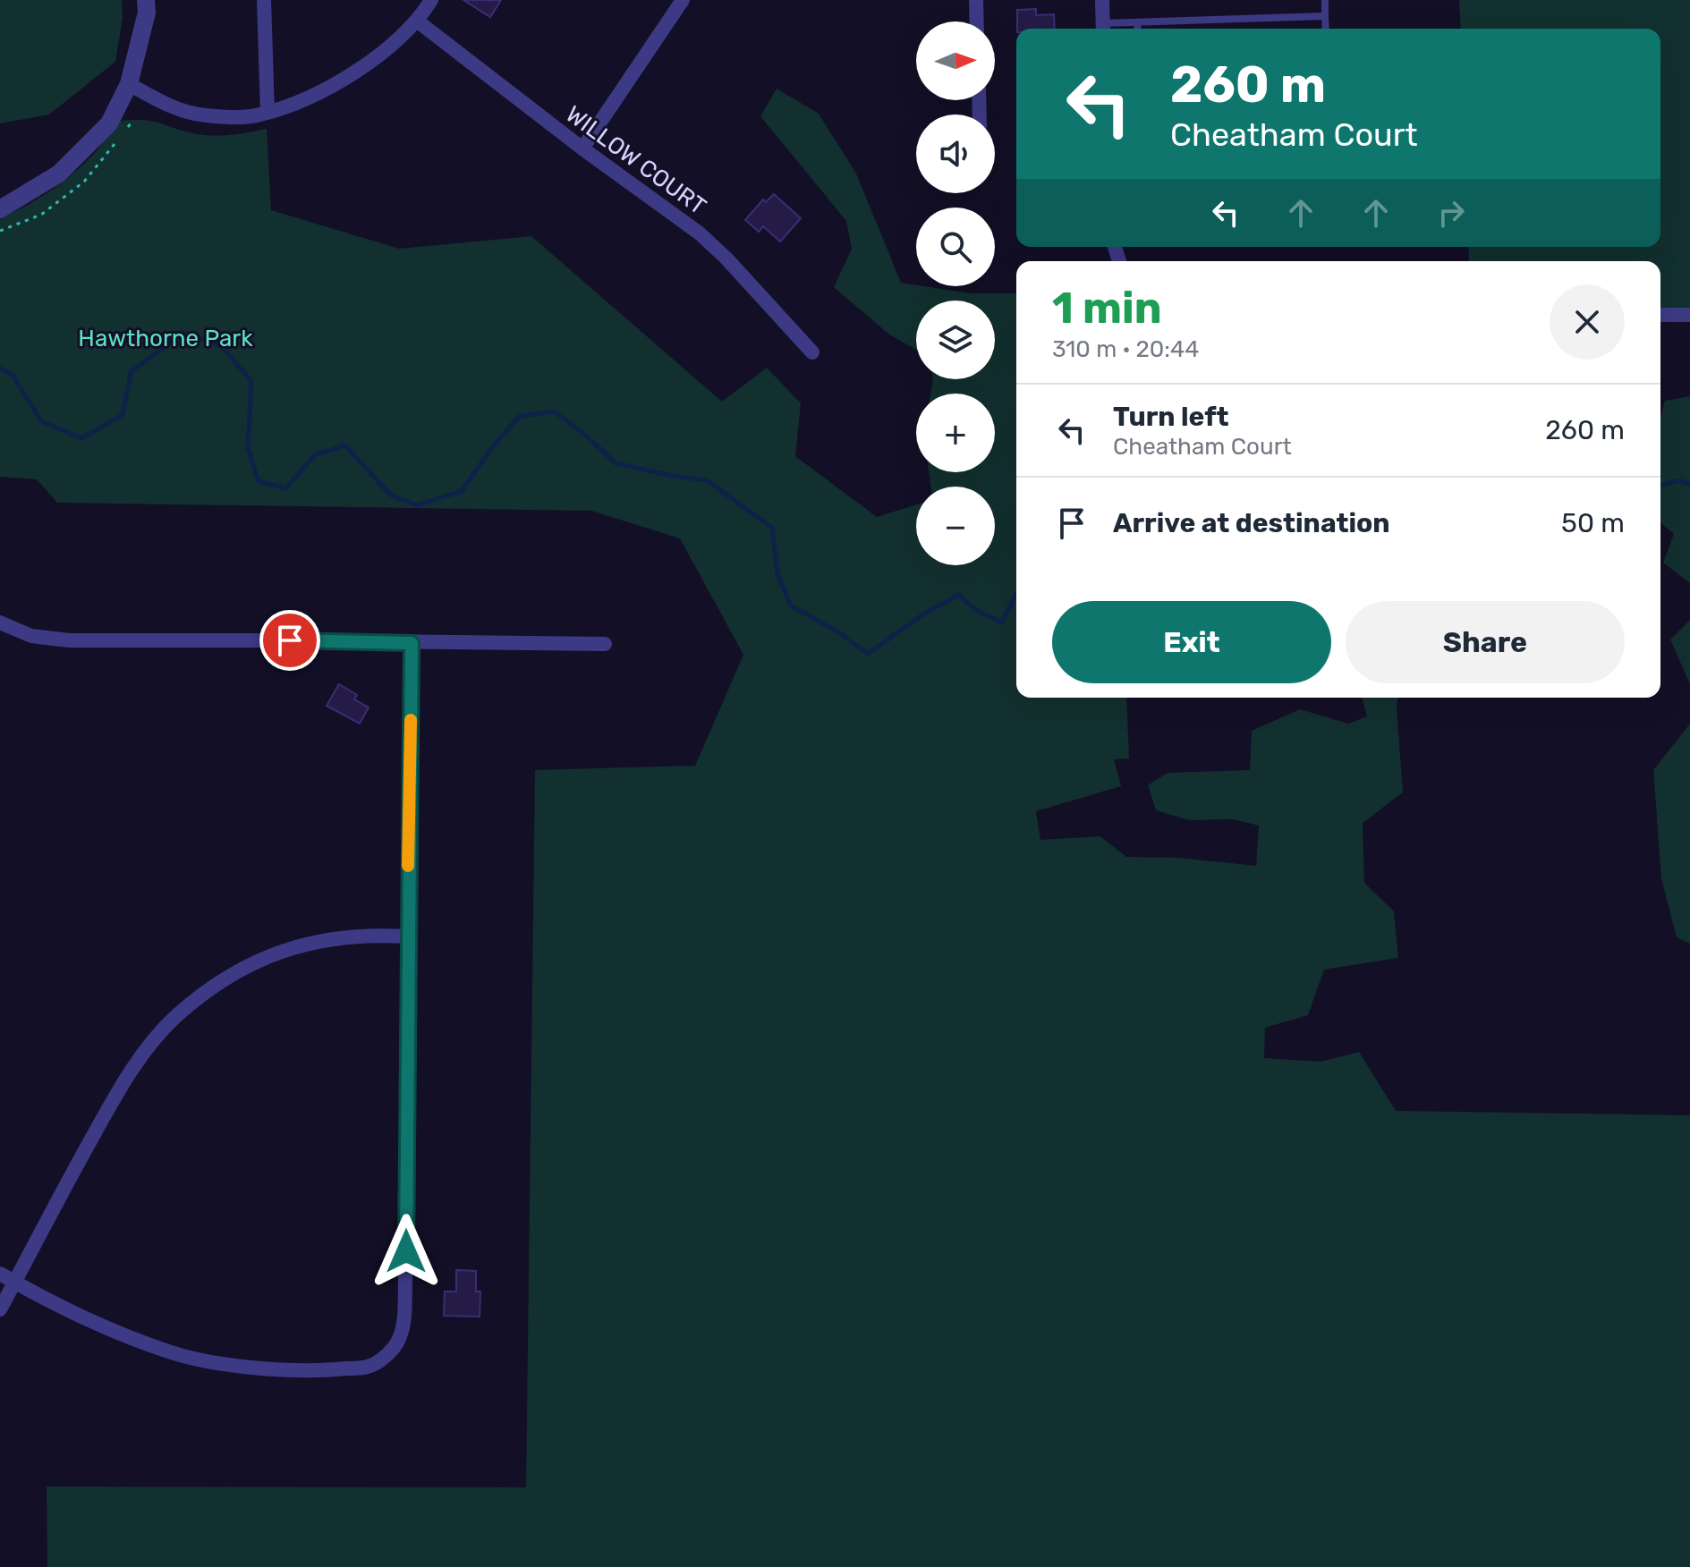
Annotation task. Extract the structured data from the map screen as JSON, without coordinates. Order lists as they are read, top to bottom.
{
  "streets": {
    "street": ["WILLOW COURT"]
  },
  "parks": ["Hawthorne Park"],
  "north": "right",
  "page": {
    "map_buttons": ["+", "−"],
    "turn": ["260 m", "Cheatham Court"],
    "heading": ["1 min", "310 m · 20:44"],
    "list": [
      {
        "name": "Turn left",
        "note": "Cheatham Court",
        "value": "260 m"
      },
      {
        "name": "Arrive at destination",
        "value": "50 m"
      }
    ],
    "buttons": ["Exit", "Share"]
  }
}
